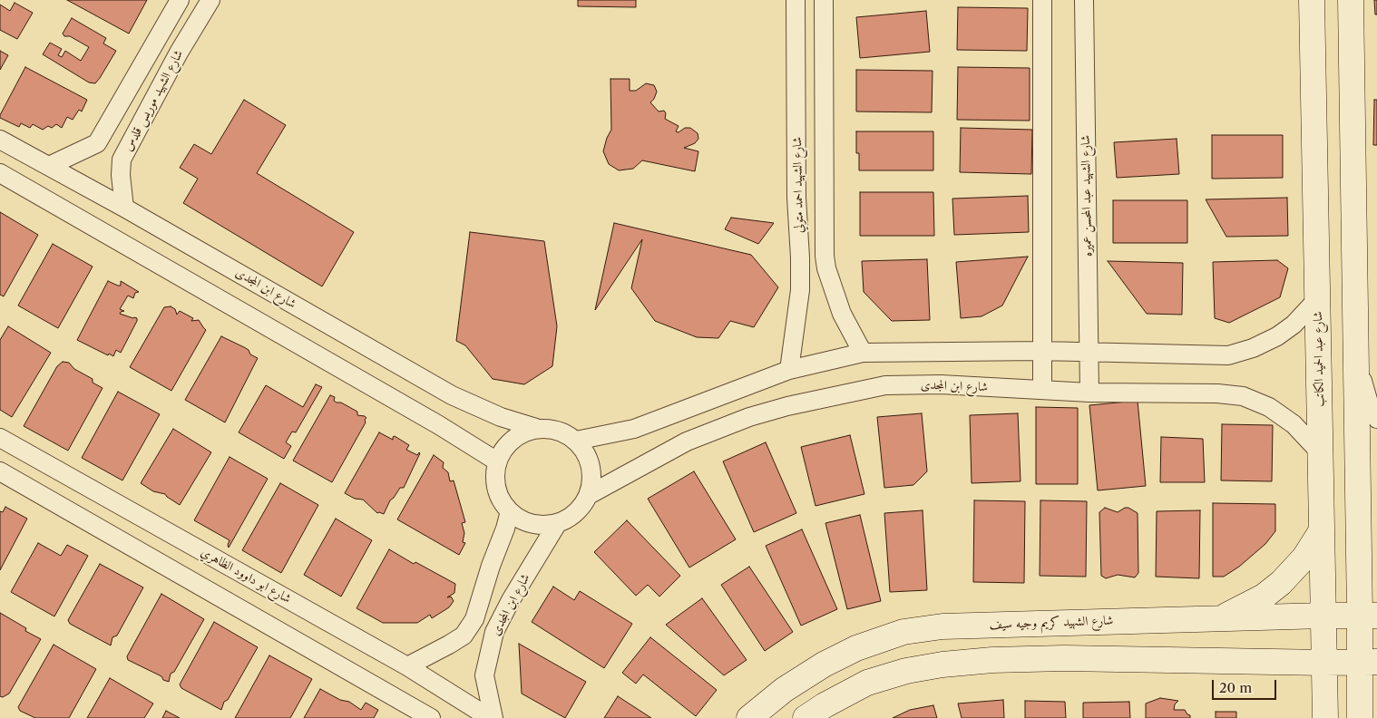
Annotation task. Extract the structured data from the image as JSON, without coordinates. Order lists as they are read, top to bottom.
{
  "streets": {
    "street": [
      "شارع الشهيد موريس قلدس",
      "شارع الشهيد احمد متولي",
      "شارع الشهيد عبد المحسن عميره",
      "شارع ابن المجدى",
      "شارع عبد الحميد الكاتب",
      "شارع ابو داوود الظاهري",
      "شارع الشهيد كريم وجيه سيف"
    ]
  },
  "crossings": [
    ["شارع الشهيد موريس قلدس", "شارع ابن المجدى"],
    ["شارع الشهيد عبد المحسن عميره", "شارع ابن المجدى"],
    ["شارع ابن المجدى", "شارع عبد الحميد الكاتب"],
    ["شارع ابن المجدى", "شارع ابو داوود الظاهري"],
    ["شارع عبد الحميد الكاتب", "شارع الشهيد كريم وجيه سيف"]
  ],
  "scale_bar": "20 m"
}
